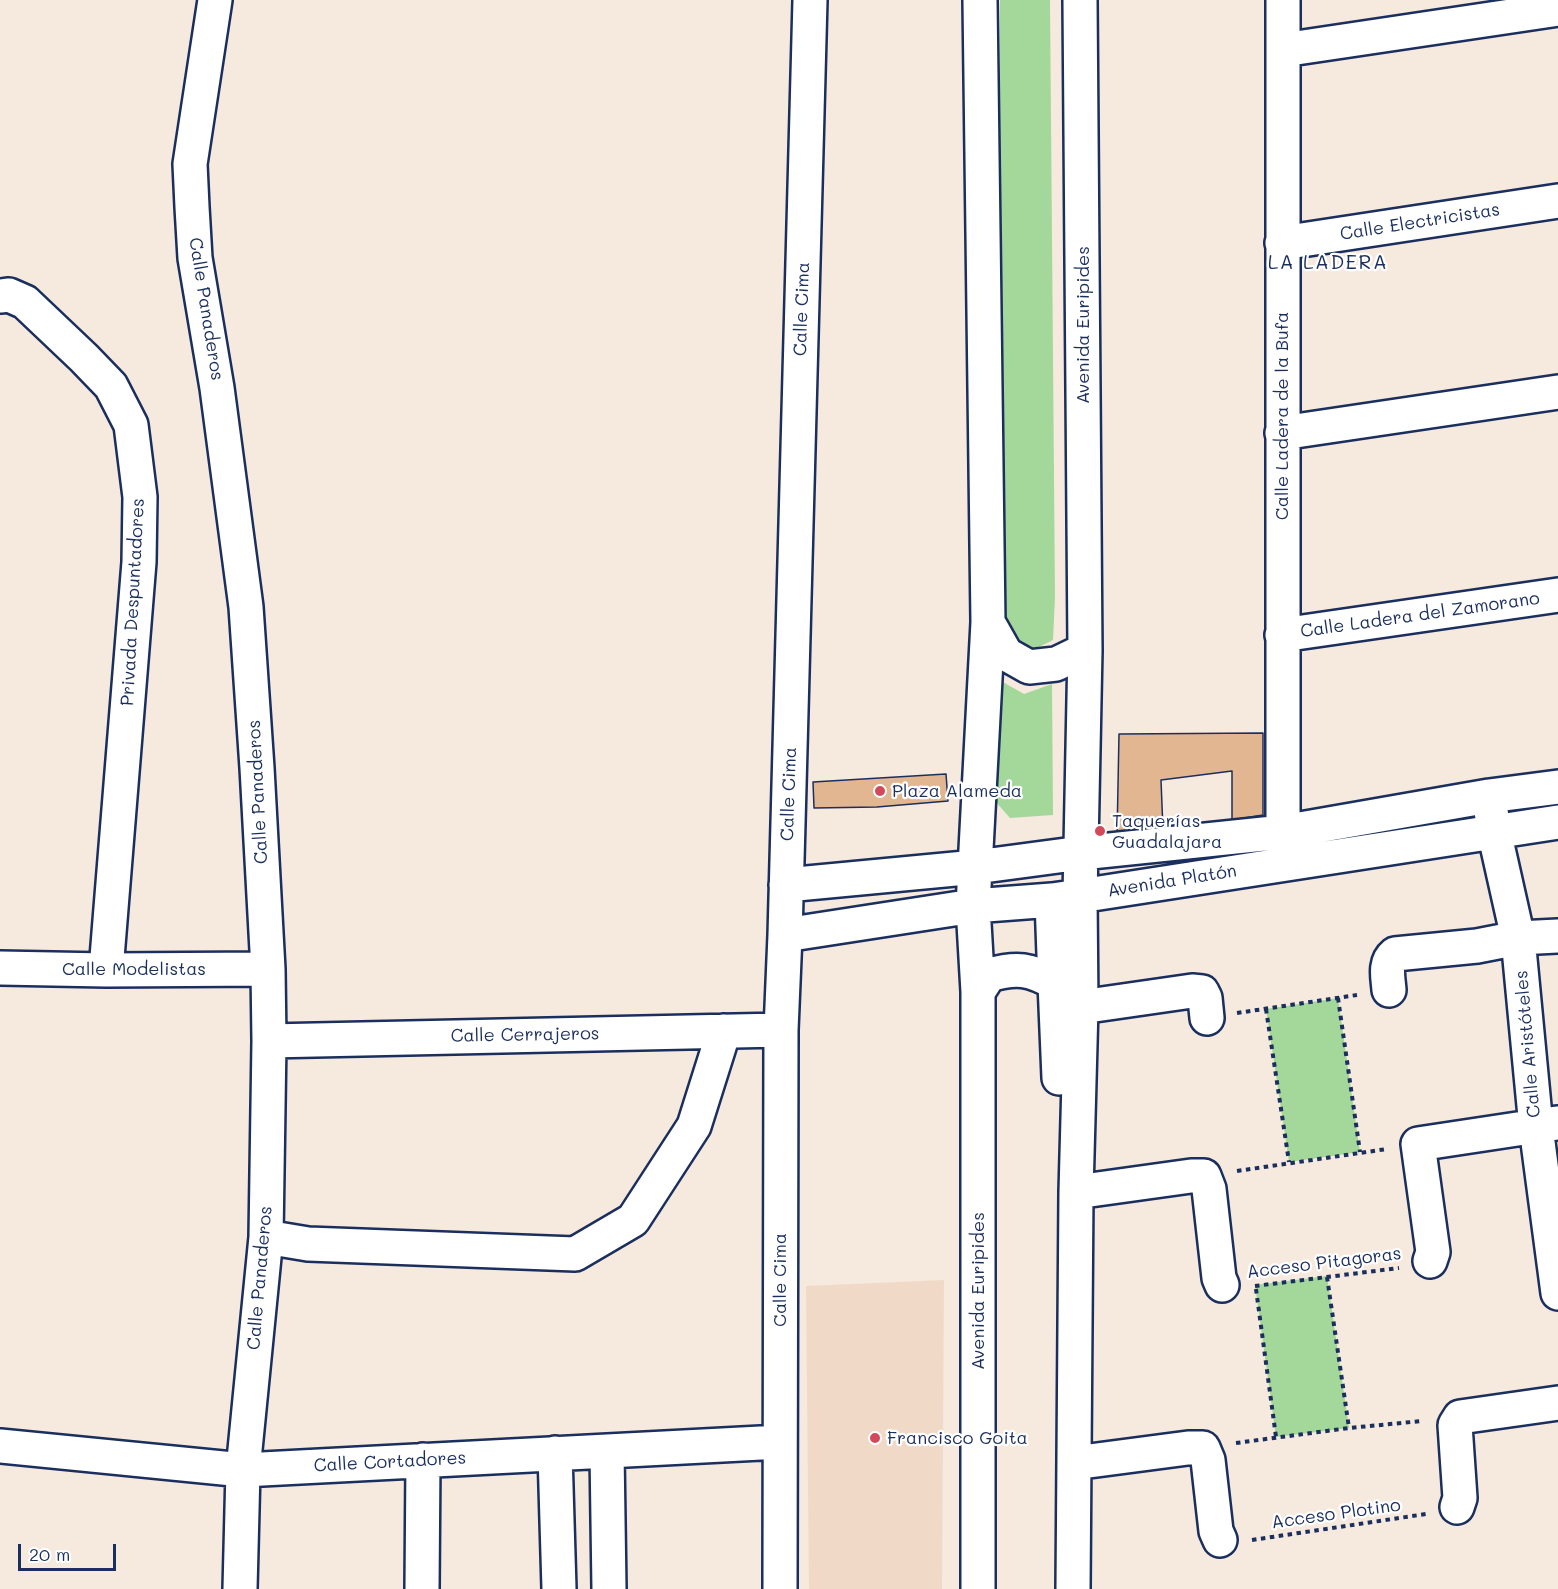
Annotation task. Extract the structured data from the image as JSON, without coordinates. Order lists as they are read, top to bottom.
{
  "streets": {
    "street": [
      "Calle Electricistas",
      "Calle Panaderos",
      "Calle Cima",
      "Avenida Euripides",
      "Calle Ladera de la Bufa",
      "Privada Despuntadores",
      "Calle Ladera del Zamorano",
      "Avenida Platón",
      "Calle Modelistas",
      "Calle Cerrajeros",
      "Calle Aristóteles",
      "Calle Cortadores"
    ],
    "path": ["Acceso Pitagoras", "Acceso Plotino"]
  },
  "crossings": [
    ["Calle Electricistas", "Calle Ladera de la Bufa"],
    ["Calle Panaderos", "Calle Modelistas"],
    ["Calle Panaderos", "Calle Cerrajeros"],
    ["Calle Panaderos", "Calle Cortadores"],
    ["Calle Cima", "Avenida Platón"],
    ["Calle Cima", "Calle Cerrajeros"],
    ["Calle Cima", "Calle Cortadores"],
    ["Avenida Euripides", "Avenida Platón"],
    ["Calle Ladera de la Bufa", "Calle Ladera del Zamorano"],
    ["Calle Ladera de la Bufa", "Avenida Platón"],
    ["Privada Despuntadores", "Calle Modelistas"],
    ["Avenida Platón", "Calle Aristóteles"]
  ],
  "districts": ["LA LADERA"],
  "places": ["Plaza Alameda", "Taquerías Guadalajara", "Francisco Goita"],
  "scale_bar": "20 m"
}
